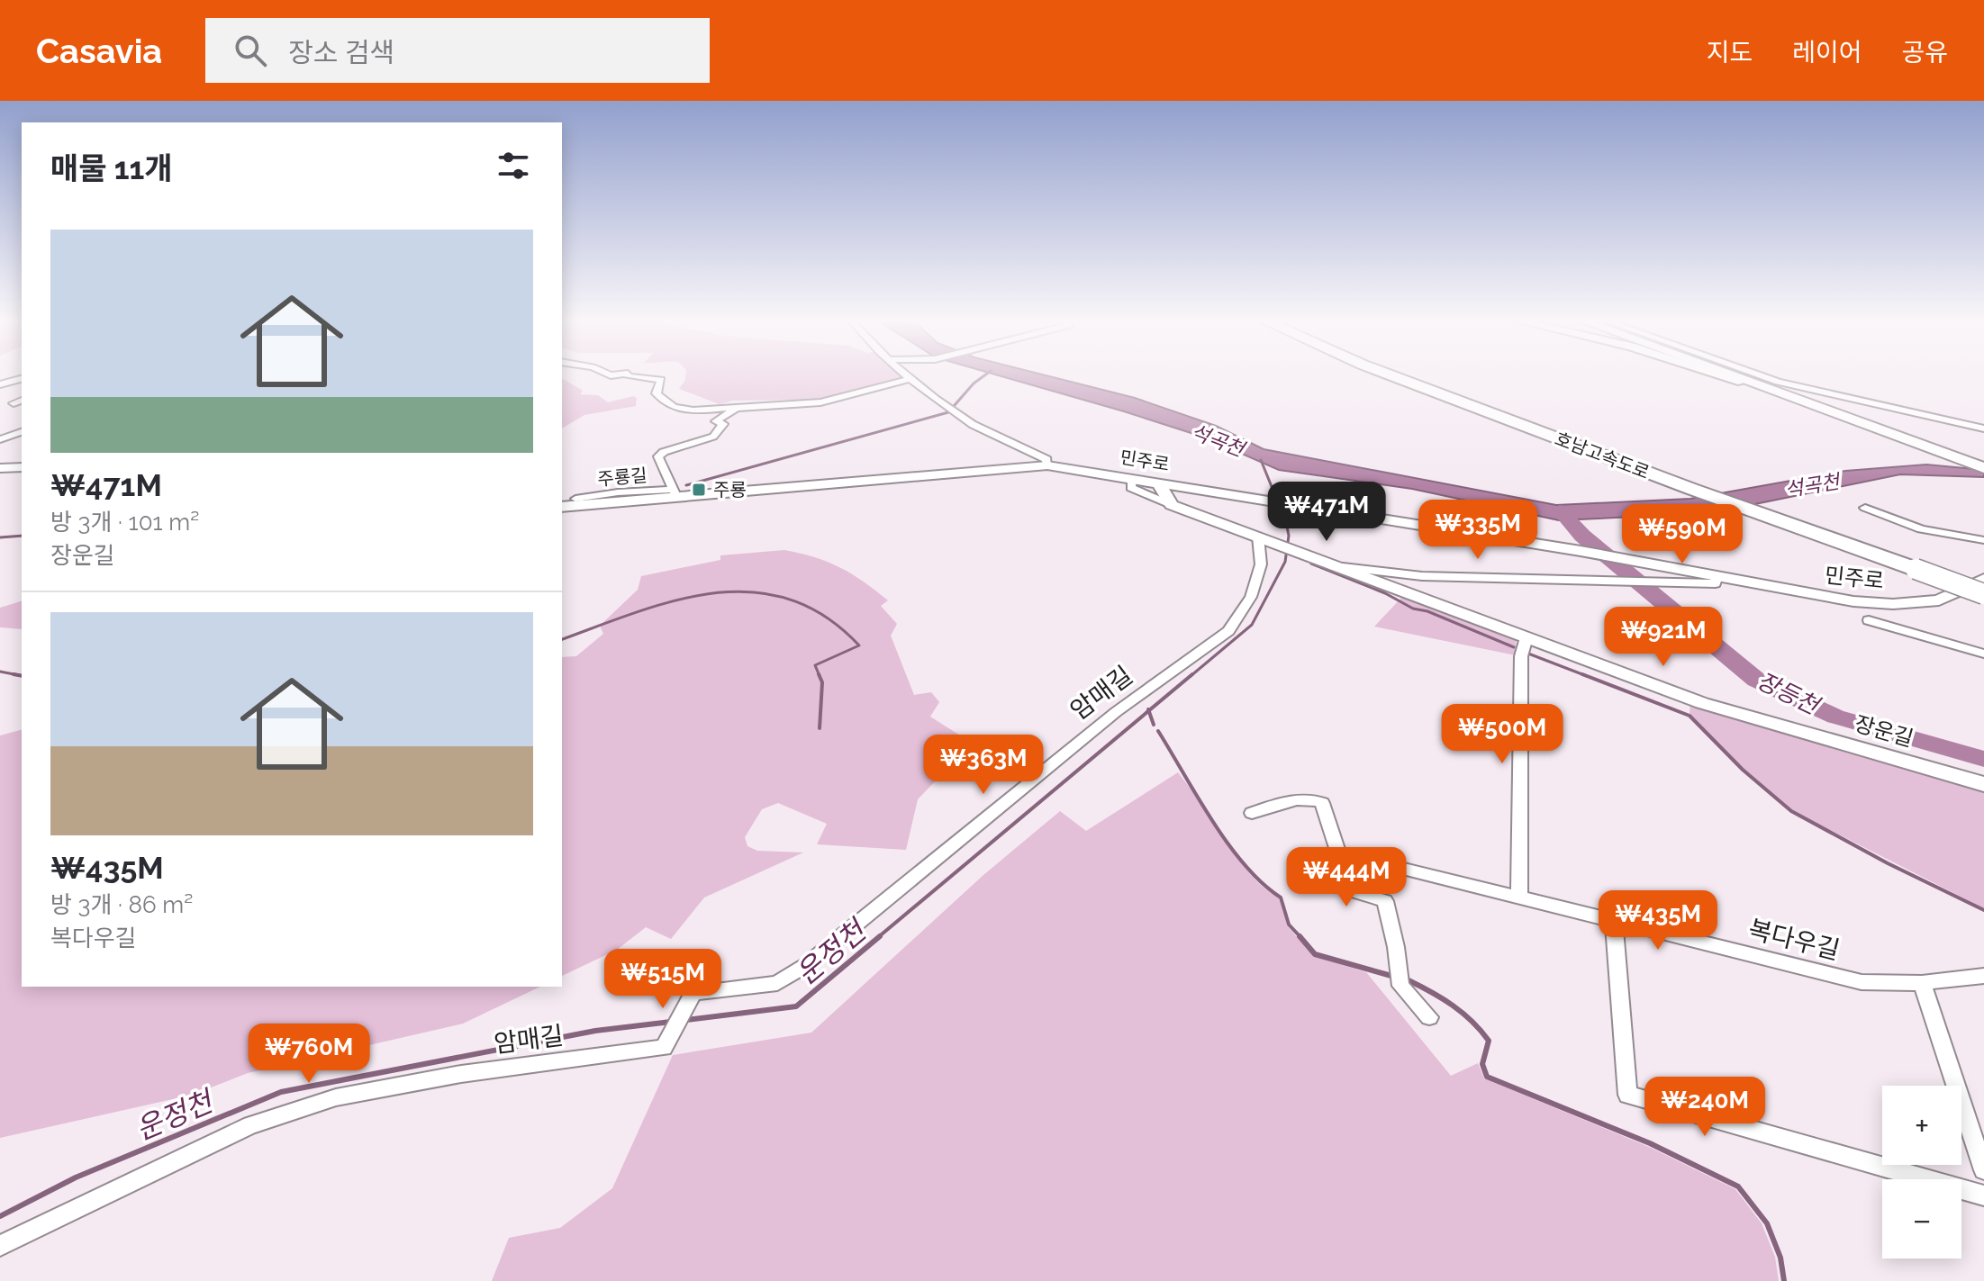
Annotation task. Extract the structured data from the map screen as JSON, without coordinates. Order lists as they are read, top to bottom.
{
  "streets": {
    "highway": ["호남고속도로"],
    "main road": ["민주로", "장운길"],
    "street": ["주룡길", "암매길", "복다우길"]
  },
  "crossings": [
    ["호남고속도로", "민주로"],
    ["민주로", "주룡길"],
    ["민주로", "장운길"],
    ["암매길", "장운길"]
  ],
  "water": ["석곡천", "장등천", "운정천"],
  "places": {
    "transit": ["주룡"]
  },
  "page": {
    "header": "Casavia",
    "search": "장소 검색",
    "nav": ["지도", "레이어", "공유"],
    "heading": "매물 11개",
    "list": [
      {
        "name": "₩471M",
        "note": "방 3개 · 101 m² · 장운길"
      },
      {
        "name": "₩435M",
        "note": "방 3개 · 86 m² · 복다우길"
      }
    ],
    "price": [
      "₩471M",
      "₩335M",
      "₩590M",
      "₩921M",
      "₩500M",
      "₩363M",
      "₩444M",
      "₩435M",
      "₩515M",
      "₩760M",
      "₩240M"
    ],
    "map_buttons": ["+", "−"]
  }
}
